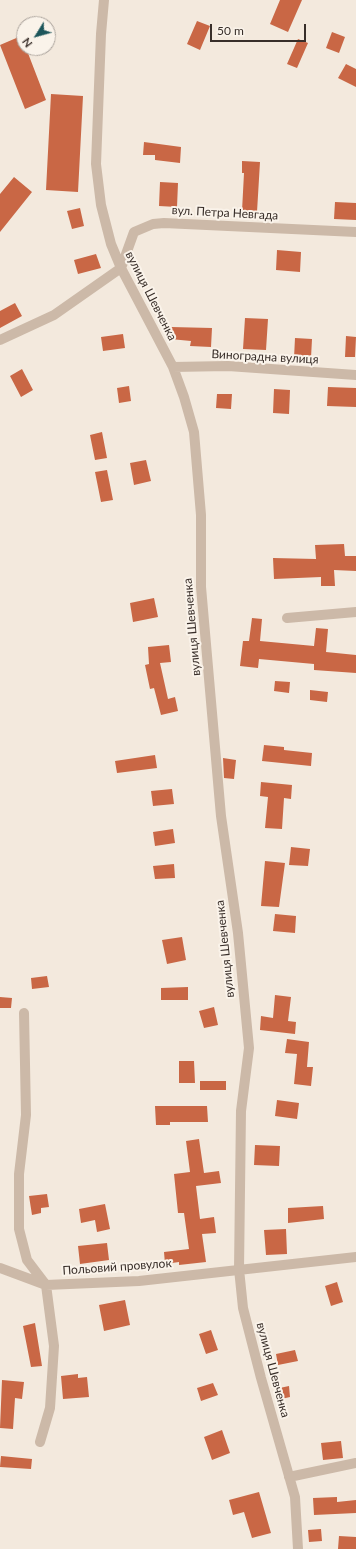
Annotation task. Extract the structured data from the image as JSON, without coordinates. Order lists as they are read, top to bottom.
{
  "streets": {
    "street": [
      "вул. Петра Невгада",
      "вулиця Шевченка",
      "Виноградна вулиця",
      "Польовий провулок"
    ]
  },
  "crossings": [
    ["вул. Петра Невгада", "вулиця Шевченка"],
    ["вулиця Шевченка", "Виноградна вулиця"],
    ["вулиця Шевченка", "Польовий провулок"]
  ],
  "scale_bar": "50 m",
  "north": "bottom left"
}
